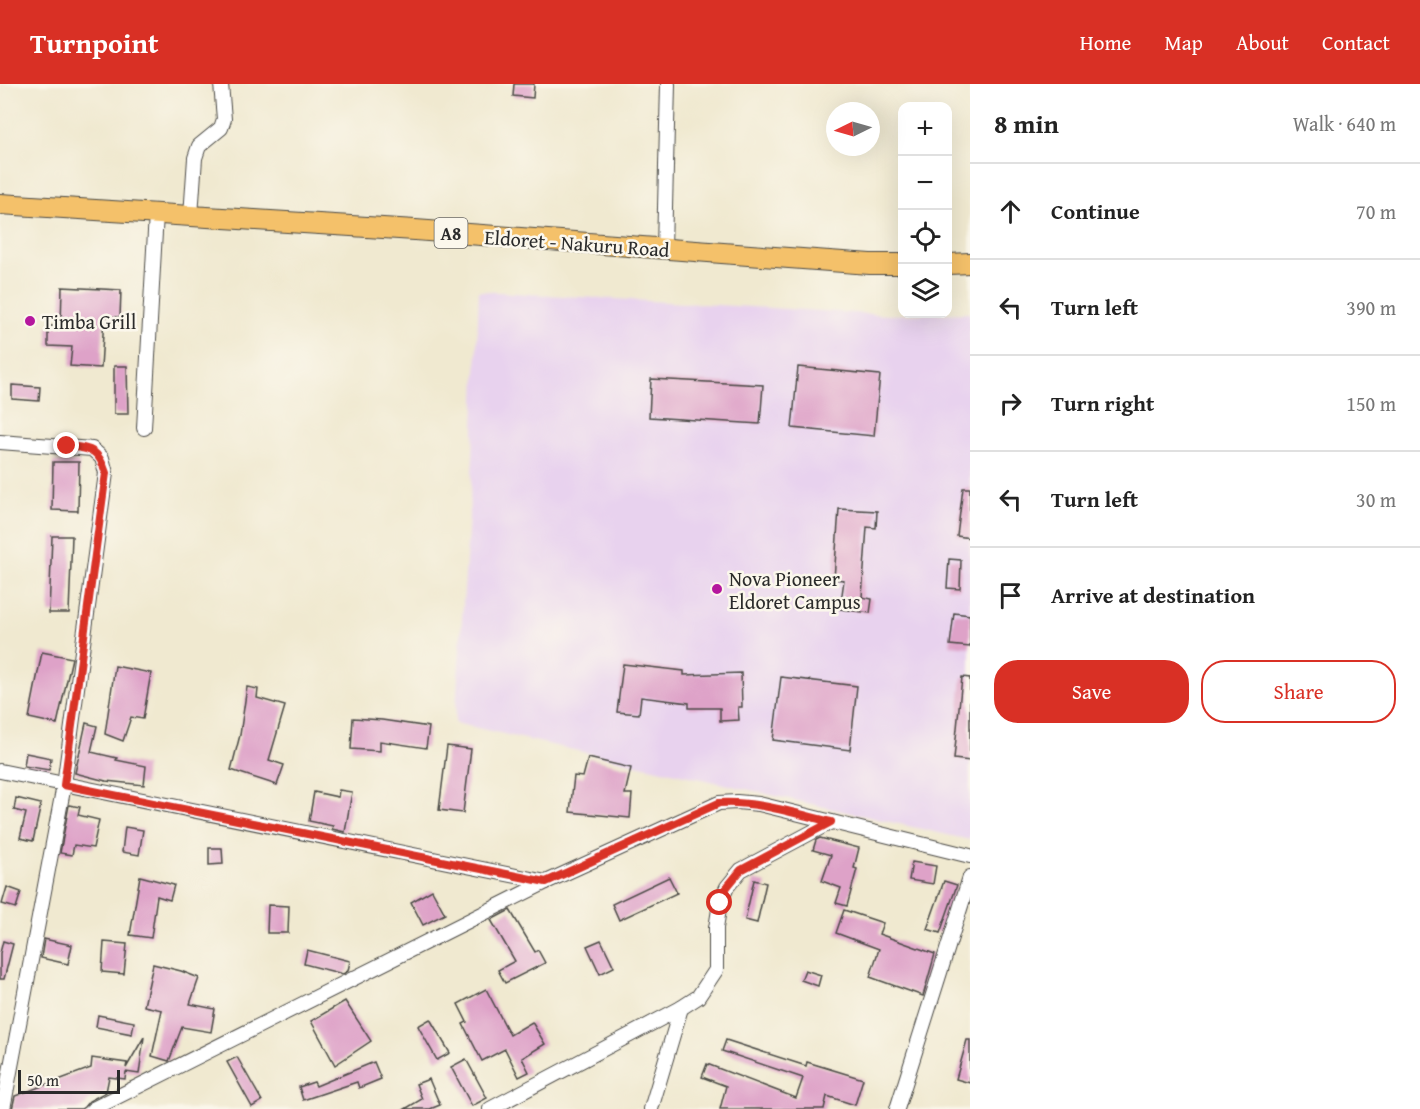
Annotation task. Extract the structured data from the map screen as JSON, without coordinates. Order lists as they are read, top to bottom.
{
  "streets": {
    "highway": ["A8", "Eldoret - Nakuru Road"]
  },
  "places": ["Timba Grill", "Nova Pioneer Eldoret Campus"],
  "scale_bar": "50 m",
  "north": "left",
  "page": {
    "header": "Turnpoint",
    "nav": [
      "Home",
      "Map",
      "About",
      "Contact"
    ],
    "heading": ["8 min", "Walk · 640 m"],
    "map_buttons": ["+", "−"],
    "list": [
      ["Continue", "70 m"],
      ["Turn left", "390 m"],
      ["Turn right", "150 m"],
      ["Turn left", "30 m"],
      "Arrive at destination"
    ],
    "buttons": ["Save", "Share"],
    "scale": "50 m"
  }
}
